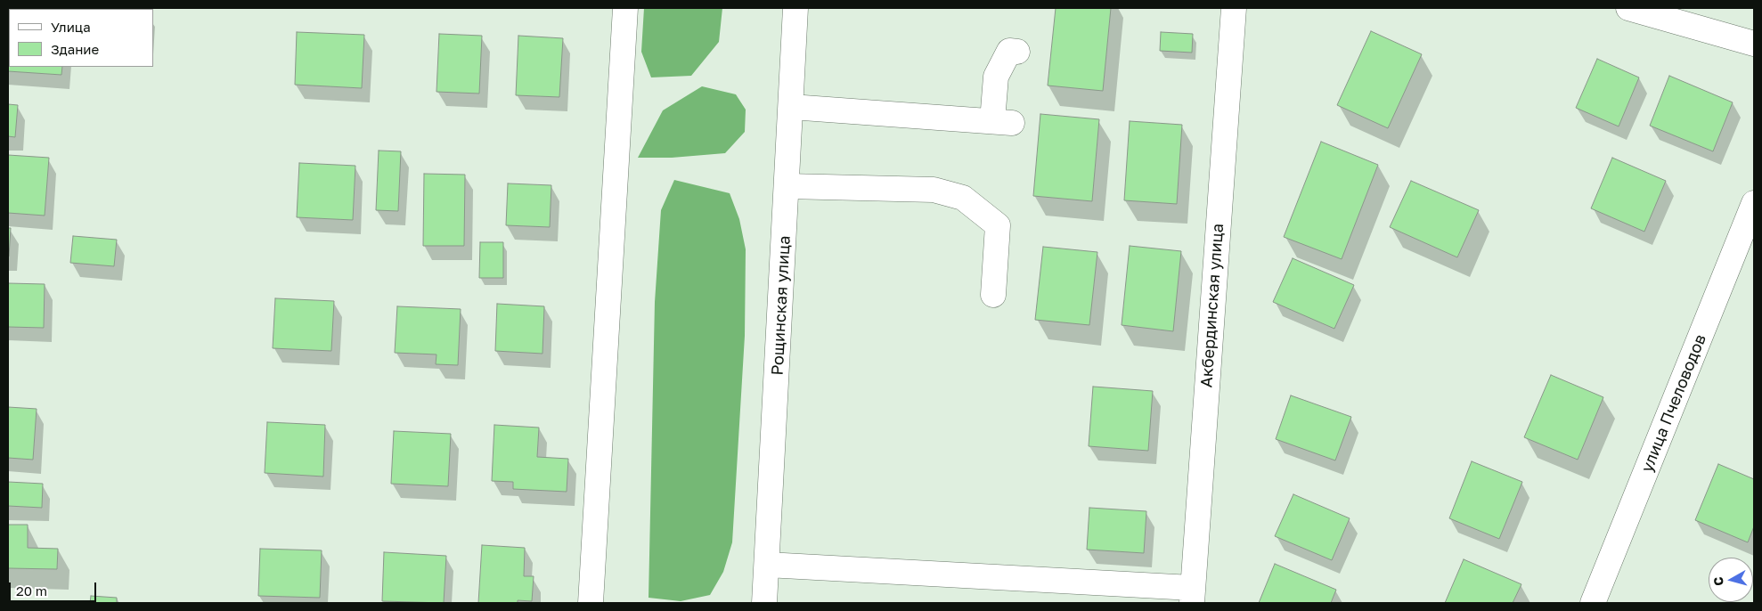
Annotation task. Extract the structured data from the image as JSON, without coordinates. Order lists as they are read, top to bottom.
{
  "streets": {
    "street": ["Рощинская улица", "Акбердинская улица", "улица Пчеловодов"]
  },
  "legend": ["Улица", "Здание"],
  "scale_bar": "20 m",
  "north": "left"
}
